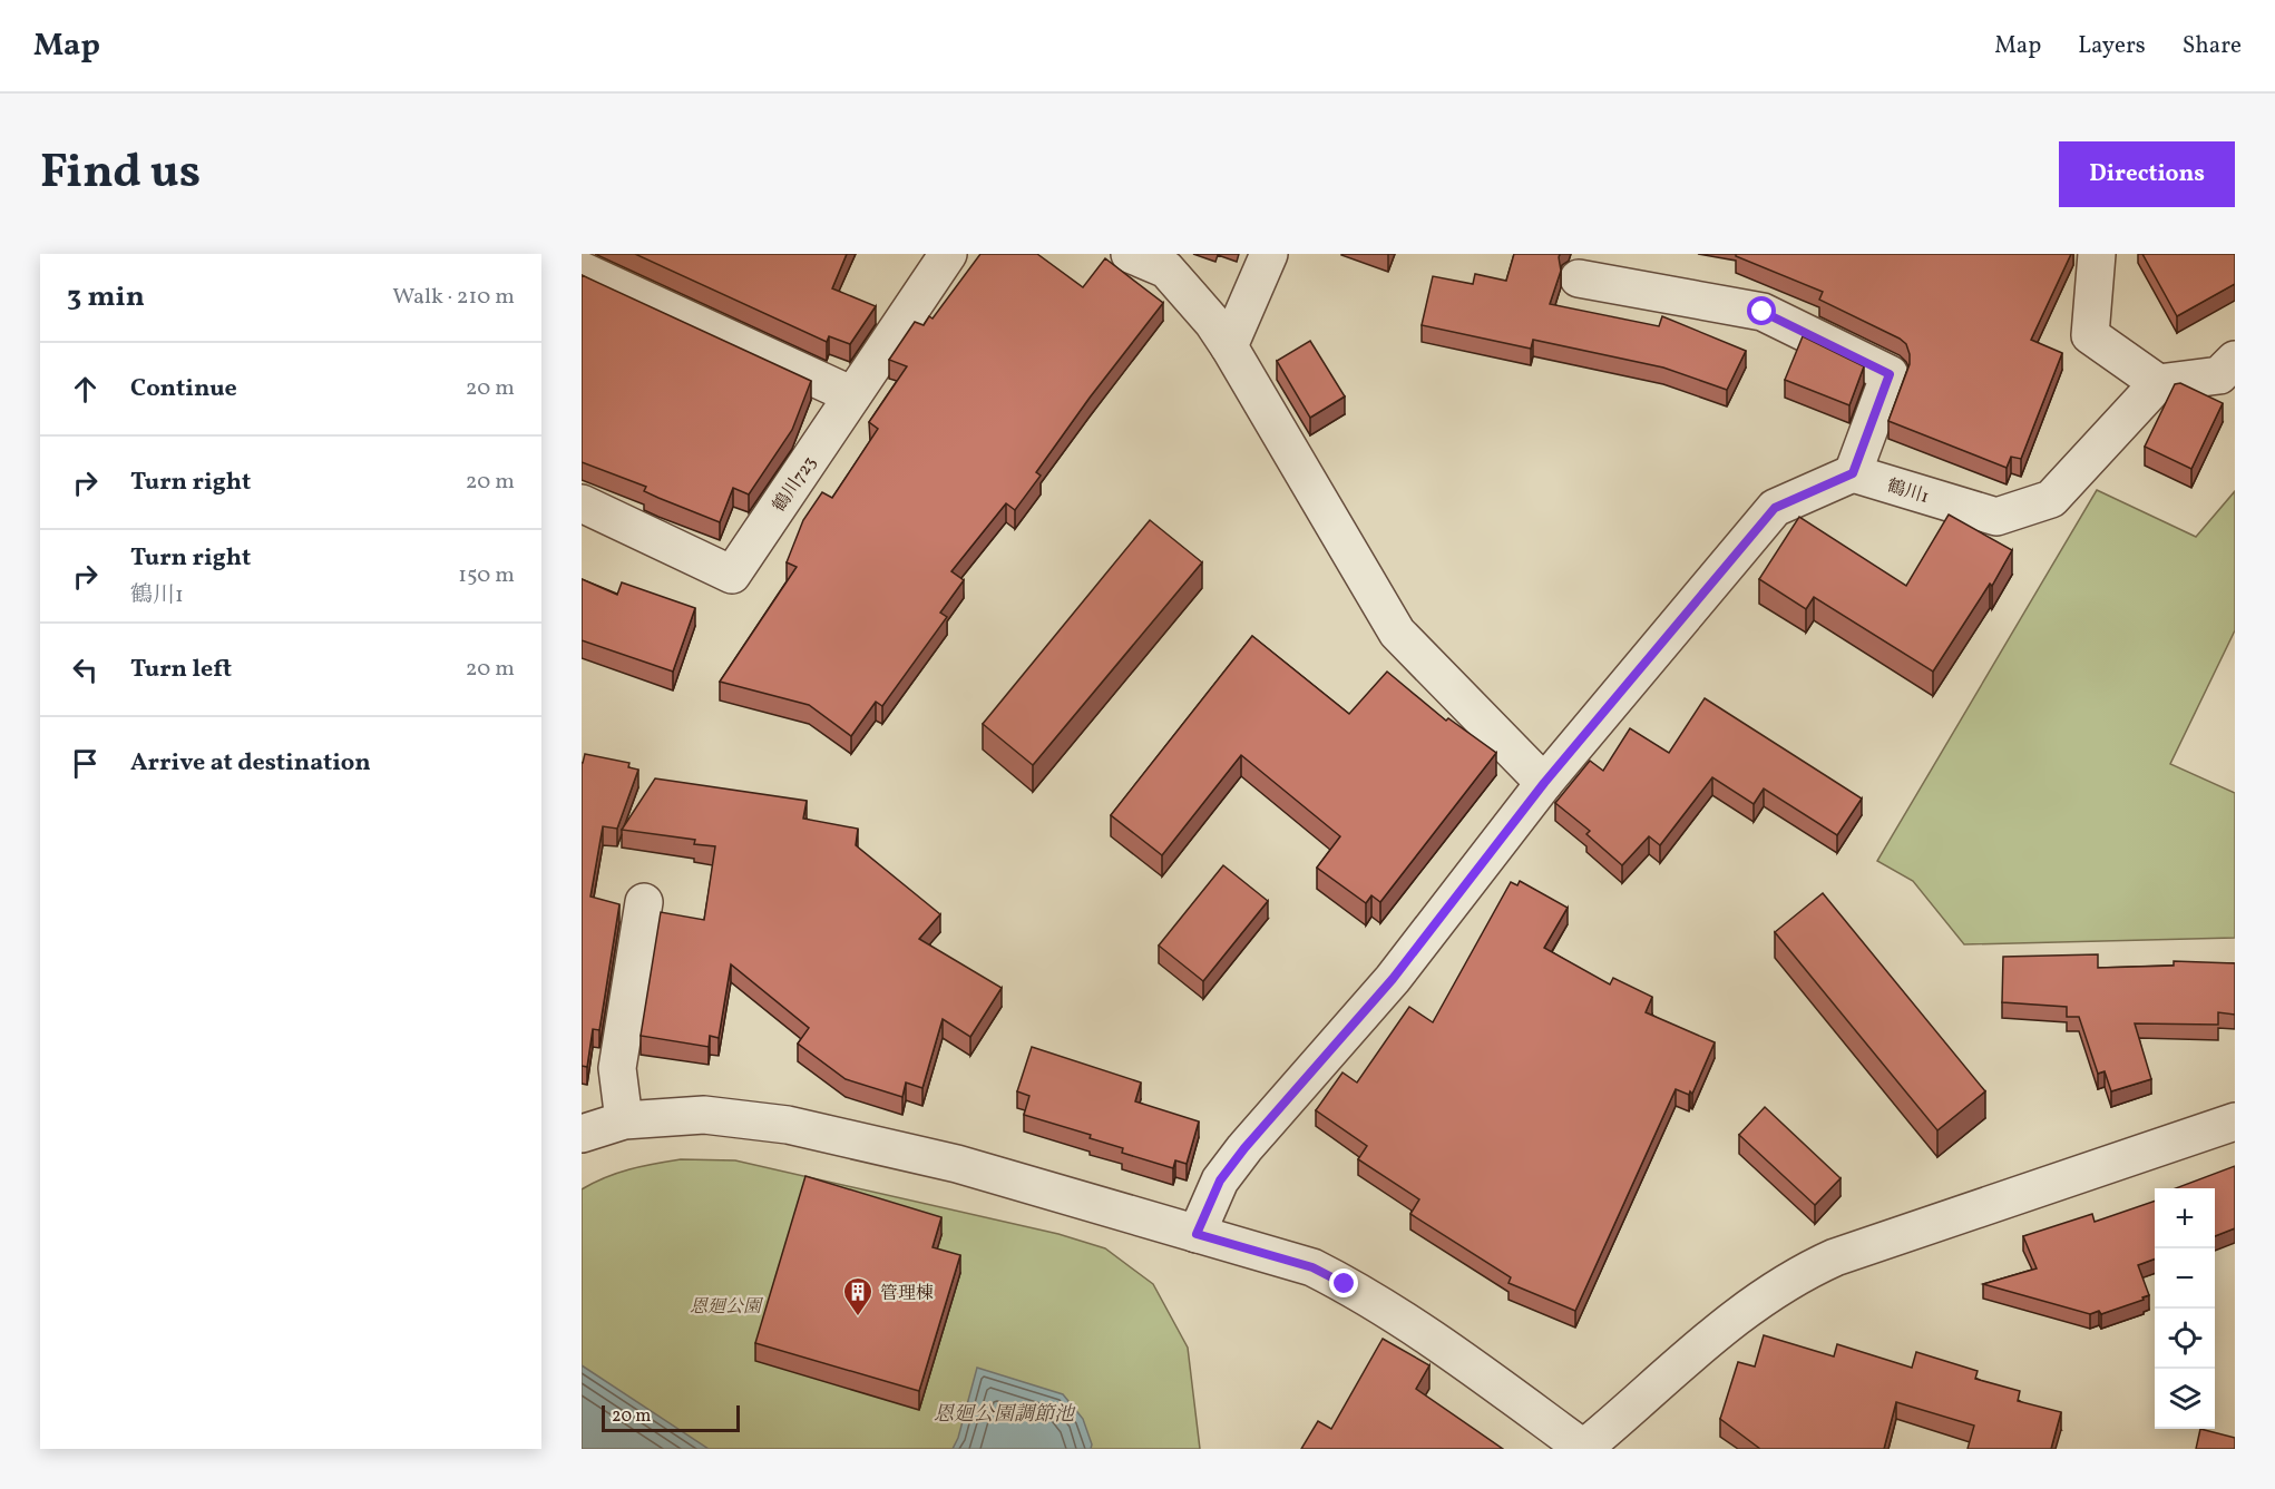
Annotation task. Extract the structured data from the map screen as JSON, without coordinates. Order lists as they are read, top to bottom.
{
  "streets": {
    "street": ["鶴川723", "鶴川1"]
  },
  "water": ["恩廻公園調節池"],
  "parks": ["恩廻公園"],
  "places": {
    "building": ["管理棟"]
  },
  "scale_bar": "20 m",
  "page": {
    "header": "Map",
    "nav": ["Map", "Layers", "Share"],
    "title": "Find us",
    "buttons": "Directions",
    "heading": ["3 min", "Walk · 210 m"],
    "list": [
      ["Continue", "20 m"],
      ["Turn right", "20 m"],
      ["Turn right", "鶴川1", "150 m"],
      ["Turn left", "20 m"],
      "Arrive at destination"
    ],
    "map_buttons": ["+", "−"],
    "scale": "20 m"
  }
}
